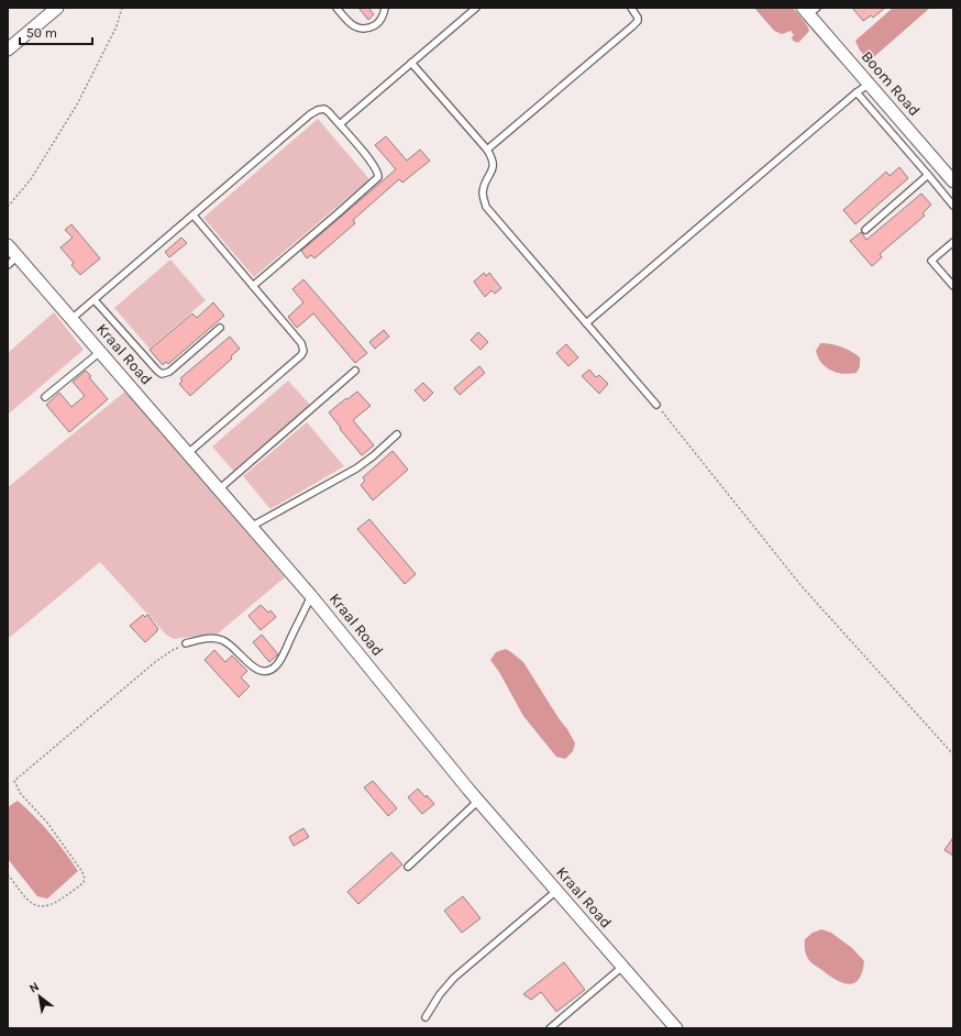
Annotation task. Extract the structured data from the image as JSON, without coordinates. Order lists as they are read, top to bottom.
{
  "streets": {
    "street": ["Boom Road", "Kraal Road"]
  },
  "scale_bar": "50 m",
  "north": "top left"
}
